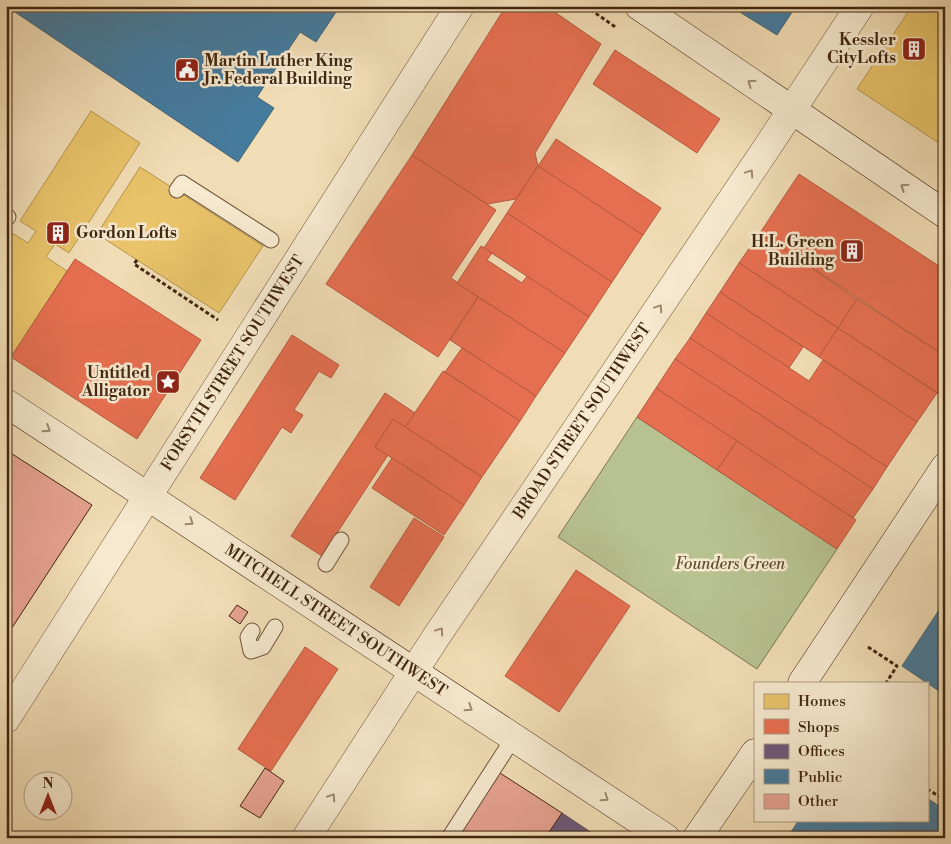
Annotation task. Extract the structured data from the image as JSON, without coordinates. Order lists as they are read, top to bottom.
{
  "streets": {
    "street": ["FORSYTH STREET SOUTHWEST", "BROAD STREET SOUTHWEST", "MITCHELL STREET SOUTHWEST"]
  },
  "crossings": [
    ["FORSYTH STREET SOUTHWEST", "MITCHELL STREET SOUTHWEST"],
    ["BROAD STREET SOUTHWEST", "MITCHELL STREET SOUTHWEST"]
  ],
  "one_way": ["BROAD STREET SOUTHWEST", "MITCHELL STREET SOUTHWEST"],
  "parks": ["Founders Green"],
  "places": {
    "building": ["Kessler CityLofts", "Gordon Lofts", "H.L. Green Building"],
    "public building": ["Martin Luther King Jr. Federal Building"],
    "place": ["Untitled Alligator"]
  },
  "legend": [
    "Homes",
    "Shops",
    "Offices",
    "Public",
    "Other"
  ],
  "north": "top"
}
